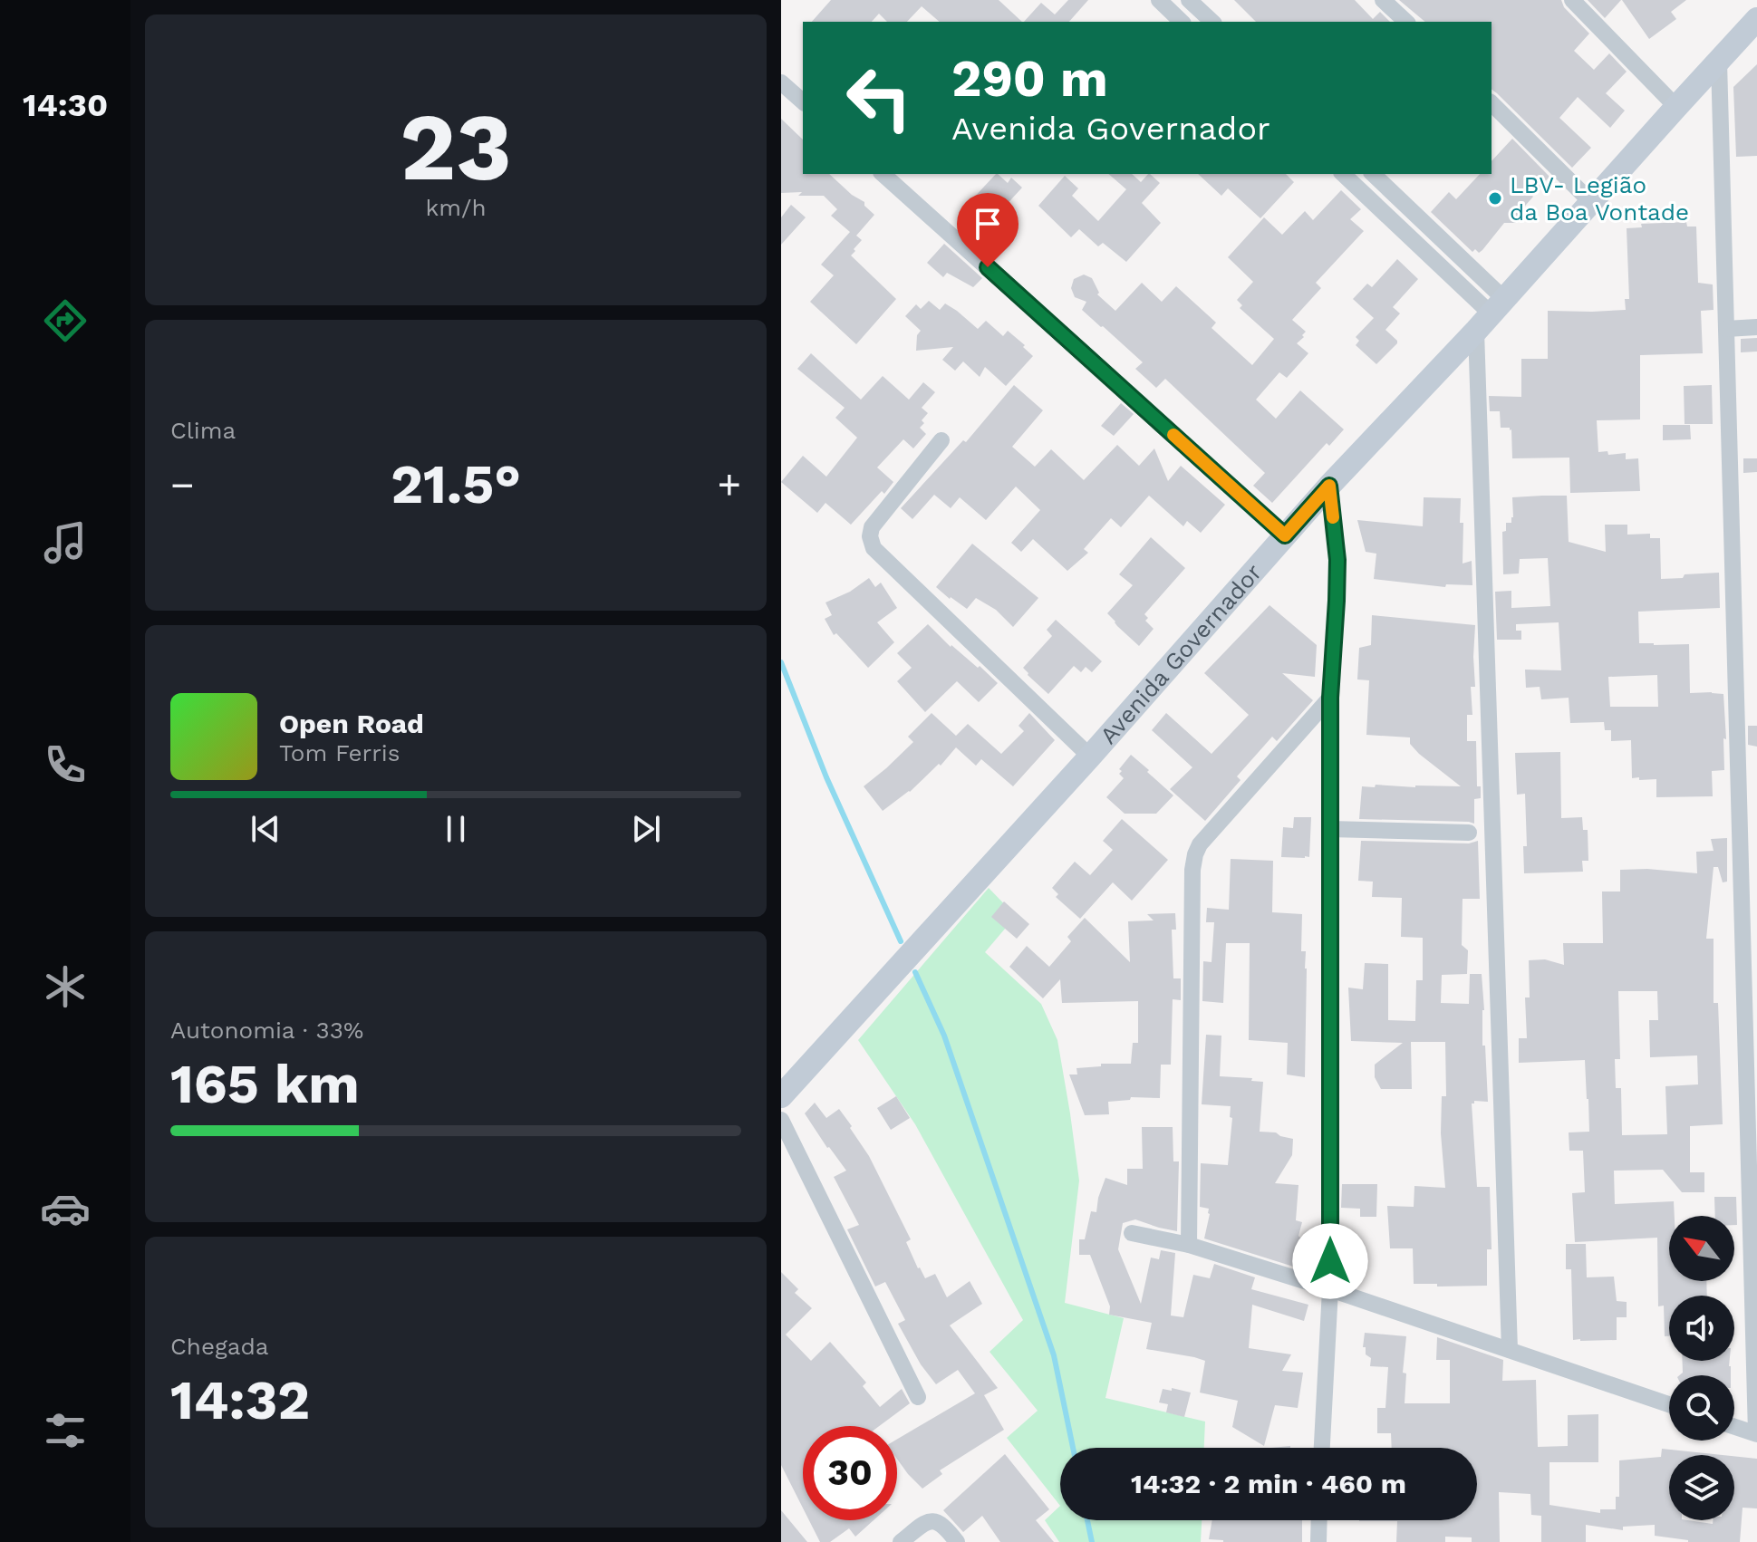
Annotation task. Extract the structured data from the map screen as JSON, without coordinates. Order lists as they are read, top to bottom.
{
  "streets": {
    "street": ["Avenida Governador"]
  },
  "places": ["LBV- Legião da Boa Vontade"],
  "north": "top left",
  "page": {
    "tabs": "14:30",
    "tile": [
      ["23", "km/h"],
      "Clima",
      ["Autonomia · 33%", "165 km"],
      ["Chegada", "14:32"]
    ],
    "turn": ["290 m", "Avenida Governador"],
    "heat": ["−", "21.5°", "+"],
    "song": ["Open Road", "Tom Ferris"],
    "limit": "30",
    "trip": "14:32 · 2 min · 460 m"
  }
}
